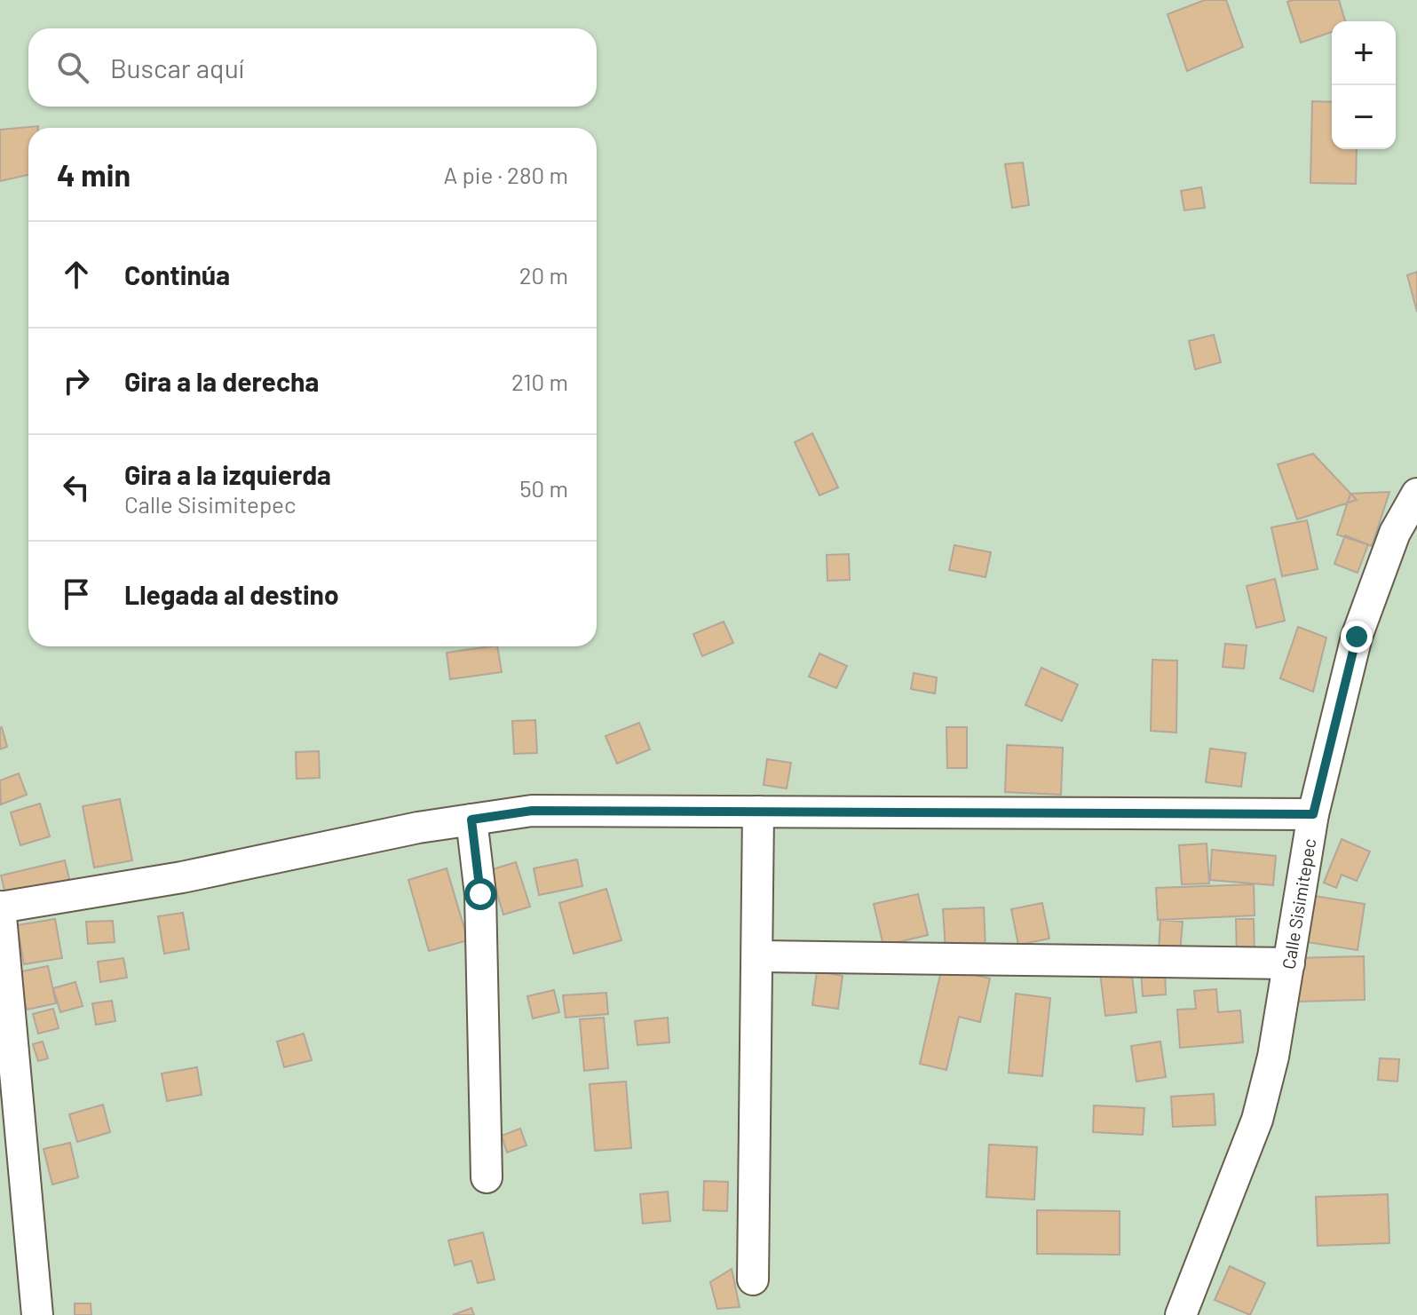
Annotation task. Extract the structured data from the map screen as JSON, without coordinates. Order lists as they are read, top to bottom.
{
  "streets": {
    "street": ["Calle Sisimitepec"]
  },
  "page": {
    "map_buttons": ["+", "−"],
    "search": "Buscar aquí",
    "heading": ["4 min", "A pie · 280 m"],
    "list": [
      ["Continúa", "20 m"],
      ["Gira a la derecha", "210 m"],
      ["Gira a la izquierda", "Calle Sisimitepec", "50 m"],
      "Llegada al destino"
    ]
  }
}
